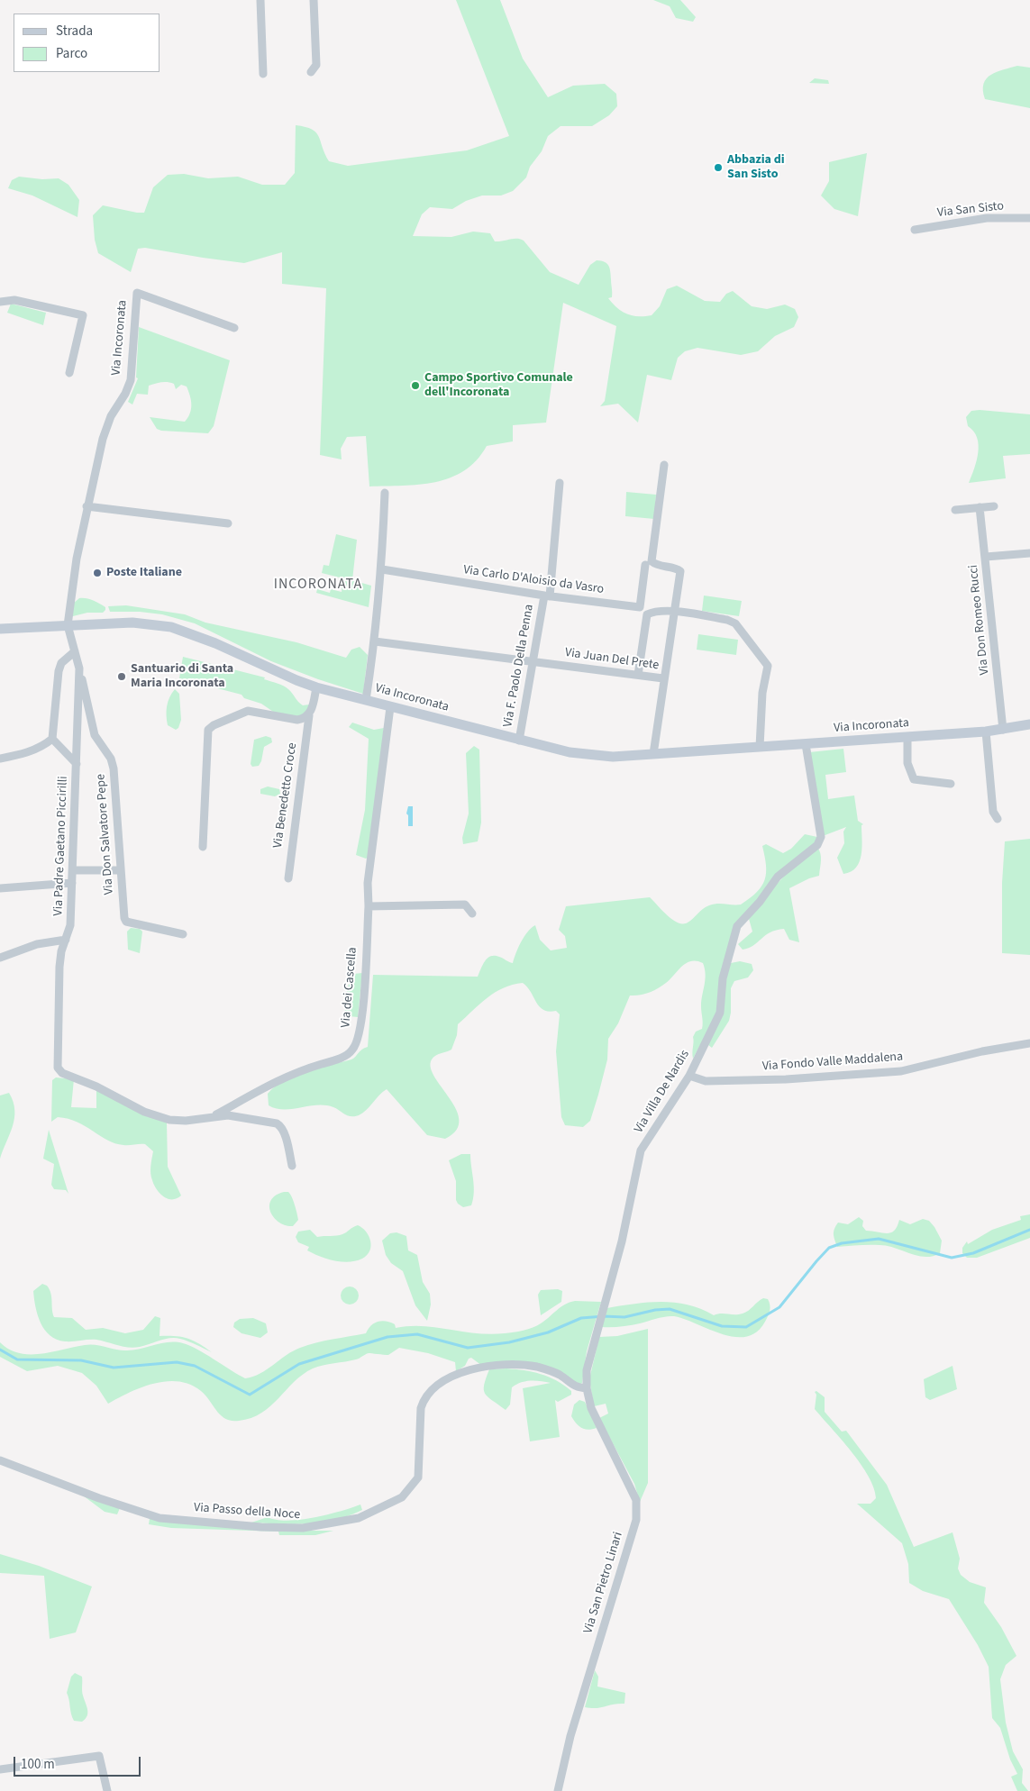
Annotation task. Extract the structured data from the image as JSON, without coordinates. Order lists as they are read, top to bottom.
{
  "streets": {
    "main road": ["Via Incoronata"],
    "street": [
      "Via San Sisto",
      "Via Carlo D'Aloisio da Vasro",
      "Via Don Romeo Rucci",
      "Via Juan Del Prete",
      "Via F. Paolo Della Penna",
      "Via Benedetto Croce",
      "Via Don Salvatore Pepe",
      "Via Padre Gaetano Piccirilli",
      "Via dei Cascella",
      "Via Fondo Valle Maddalena",
      "Via Villa De Nardis",
      "Via Passo della Noce",
      "Via San Pietro Linari"
    ]
  },
  "crossings": [
    ["Via Incoronata", "Via Don Romeo Rucci"],
    ["Via Incoronata", "Via F. Paolo Della Penna"],
    ["Via Incoronata", "Via Benedetto Croce"],
    ["Via Incoronata", "Via Padre Gaetano Piccirilli"],
    ["Via Incoronata", "Via dei Cascella"],
    ["Via Incoronata", "Via Villa De Nardis"],
    ["Via Carlo D'Aloisio da Vasro", "Via F. Paolo Della Penna"],
    ["Via Juan Del Prete", "Via F. Paolo Della Penna"],
    ["Via Don Salvatore Pepe", "Via Padre Gaetano Piccirilli"],
    ["Via Padre Gaetano Piccirilli", "Via dei Cascella"],
    ["Via Fondo Valle Maddalena", "Via Villa De Nardis"],
    ["Via Villa De Nardis", "Via San Pietro Linari"],
    ["Via Passo della Noce", "Via San Pietro Linari"]
  ],
  "districts": ["INCORONATA"],
  "places": [
    "Abbazia di San Sisto",
    "Campo Sportivo Comunale dell'Incoronata",
    "Poste Italiane",
    "Santuario di Santa Maria Incoronata"
  ],
  "legend": ["Strada", "Parco"],
  "scale_bar": "100 m"
}
